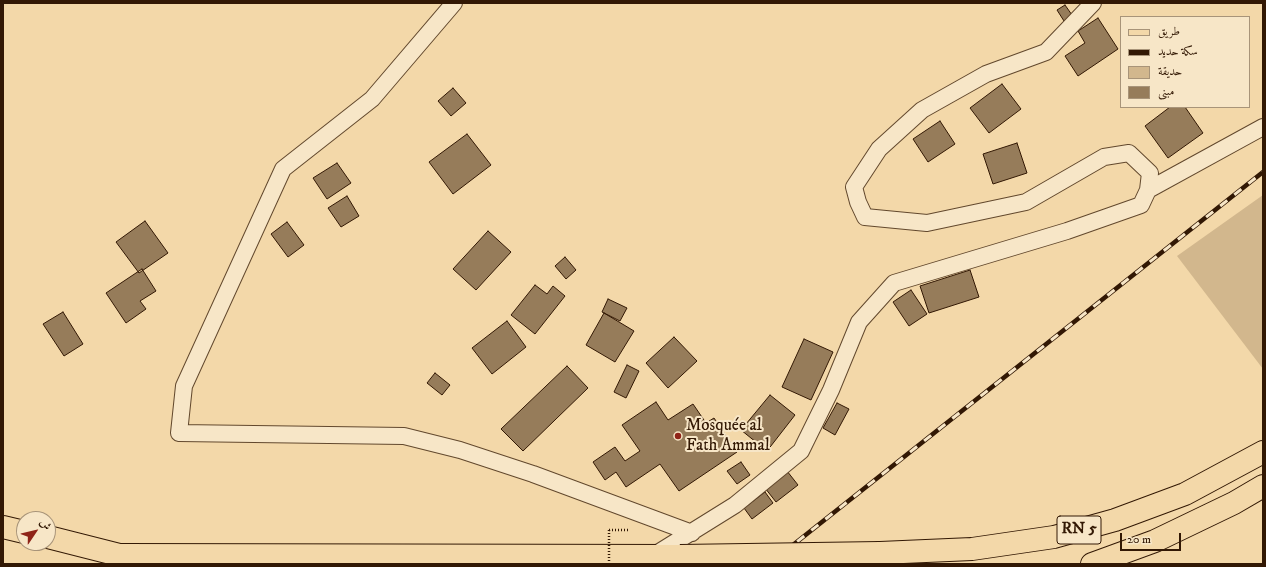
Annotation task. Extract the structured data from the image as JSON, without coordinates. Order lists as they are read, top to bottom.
{
  "streets": {
    "main road": ["RN 5"]
  },
  "places": ["Mosquée al Fath Ammal"],
  "legend": [
    "طريق",
    "سكة حديد",
    "حديقة",
    "مبنى"
  ],
  "scale_bar": "20 m",
  "north": "top right"
}
